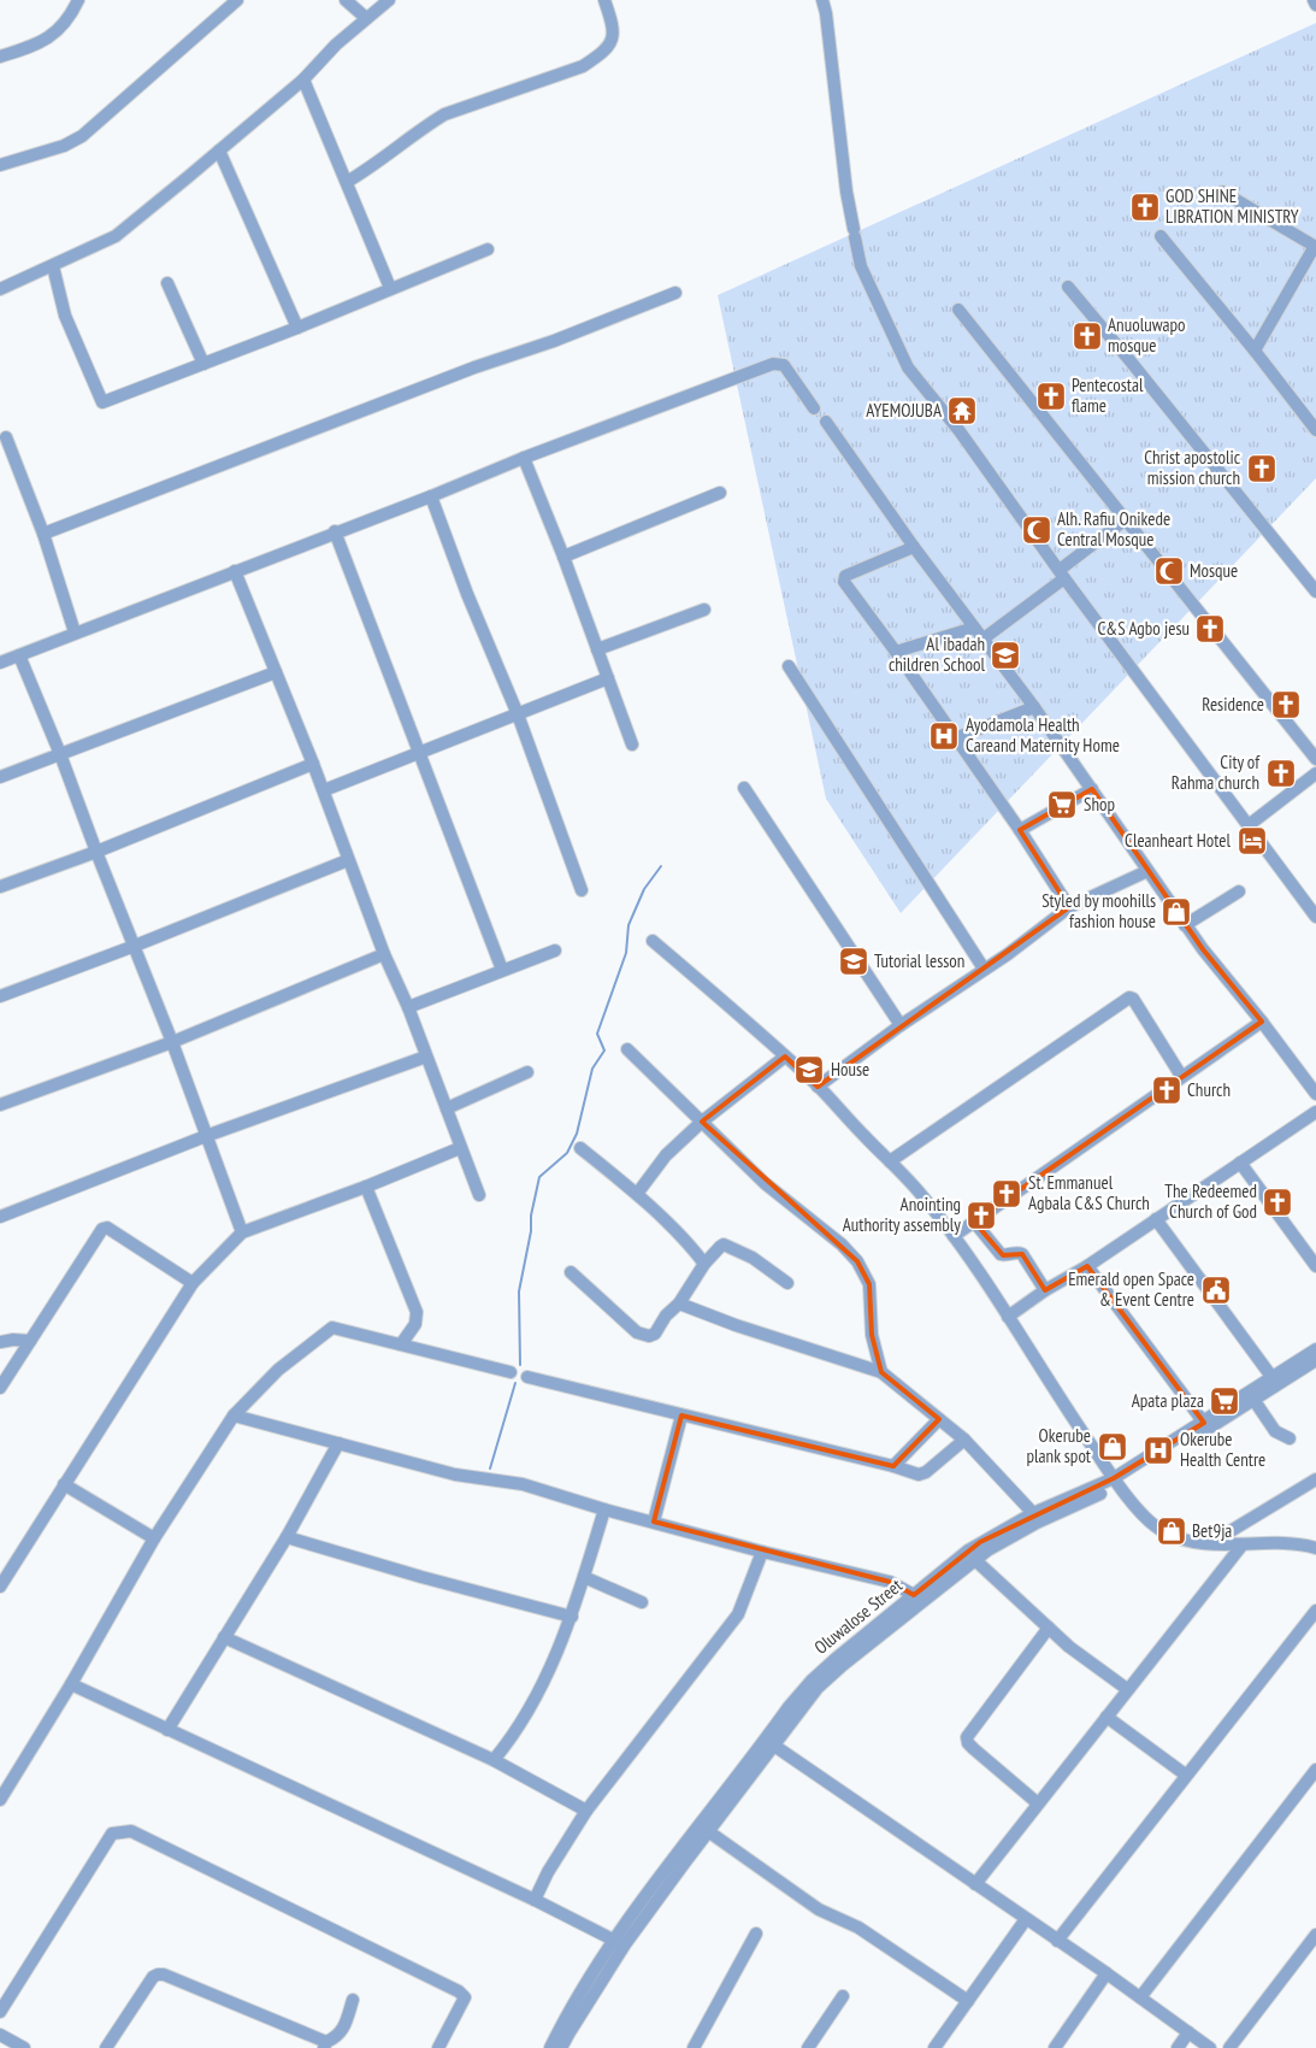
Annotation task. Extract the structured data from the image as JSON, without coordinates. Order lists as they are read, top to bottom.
{
  "streets": {
    "street": ["Oluwalose Street"]
  },
  "places": {
    "church": [
      "GOD SHINE LIBRATION MINISTRY",
      "Anuoluwapo mosque",
      "Pentecostal flame",
      "Christ apostolic mission church",
      "C&S Agbo jesu",
      "Residence",
      "City of Rahma church",
      "Church",
      "St. Emmanuel Agbala C&S Church",
      "The Redeemed Church of God",
      "Anointing Authority assembly"
    ],
    "temple": ["AYEMOJUBA"],
    "mosque": ["Alh. Rafiu Onikede Central Mosque", "Mosque"],
    "school or university": ["Al ibadah children School", "Tutorial lesson", "House"],
    "hospital": ["Ayodamola Health Careand Maternity Home", "Okerube Health Centre"],
    "supermarket": ["Shop", "Apata plaza"],
    "hotel": ["Cleanheart Hotel"],
    "shop": ["Styled by moohills fashion house", "Okerube plank spot", "Bet9ja"],
    "public building": ["Emerald open Space & Event Centre"]
  }
}
